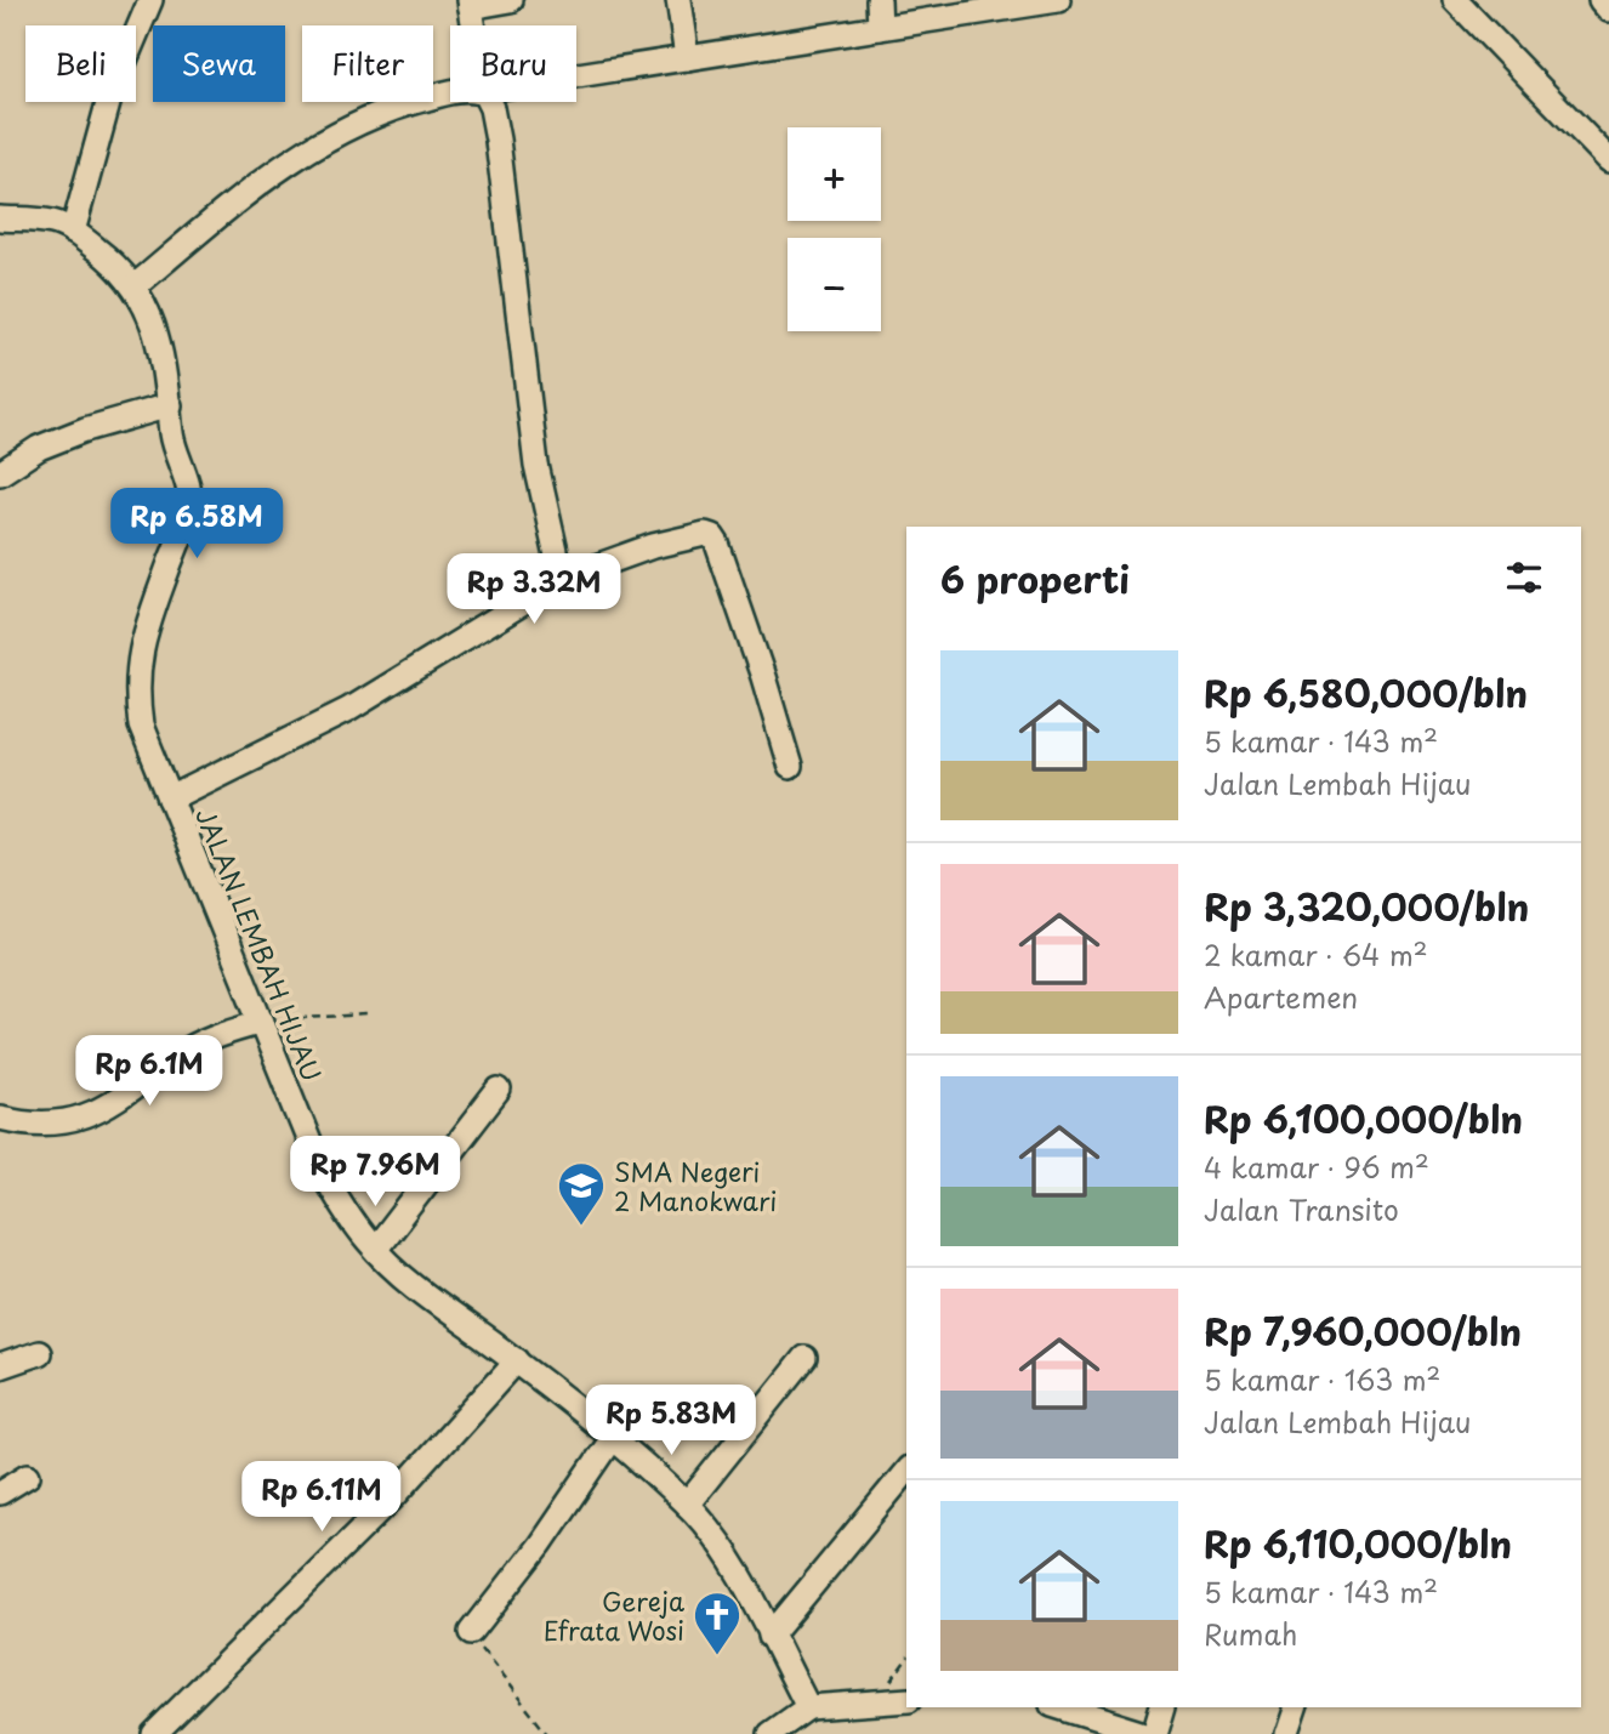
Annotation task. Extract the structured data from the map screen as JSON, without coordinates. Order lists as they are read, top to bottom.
{
  "streets": {
    "street": ["JALAN LEMBAH HIJAU"]
  },
  "places": {
    "school or university": ["SMA Negeri 2 Manokwari"],
    "church": ["Gereja Efrata Wosi"]
  },
  "page": {
    "chip": [
      "Beli",
      "Sewa",
      "Filter",
      "Baru"
    ],
    "map_buttons": ["+", "−"],
    "price": [
      "Rp 6.58M",
      "Rp 3.32M",
      "Rp 6.1M",
      "Rp 7.96M",
      "Rp 5.83M",
      "Rp 6.11M"
    ],
    "heading": "6 properti",
    "list": [
      {
        "name": "Rp 6,580,000/bln",
        "note": "5 kamar · 143 m² · Jalan Lembah Hijau"
      },
      {
        "name": "Rp 3,320,000/bln",
        "note": "2 kamar · 64 m² · Apartemen"
      },
      {
        "name": "Rp 6,100,000/bln",
        "note": "4 kamar · 96 m² · Jalan Transito"
      },
      {
        "name": "Rp 7,960,000/bln",
        "note": "5 kamar · 163 m² · Jalan Lembah Hijau"
      },
      {
        "name": "Rp 6,110,000/bln",
        "note": "5 kamar · 143 m² · Rumah"
      }
    ]
  }
}
